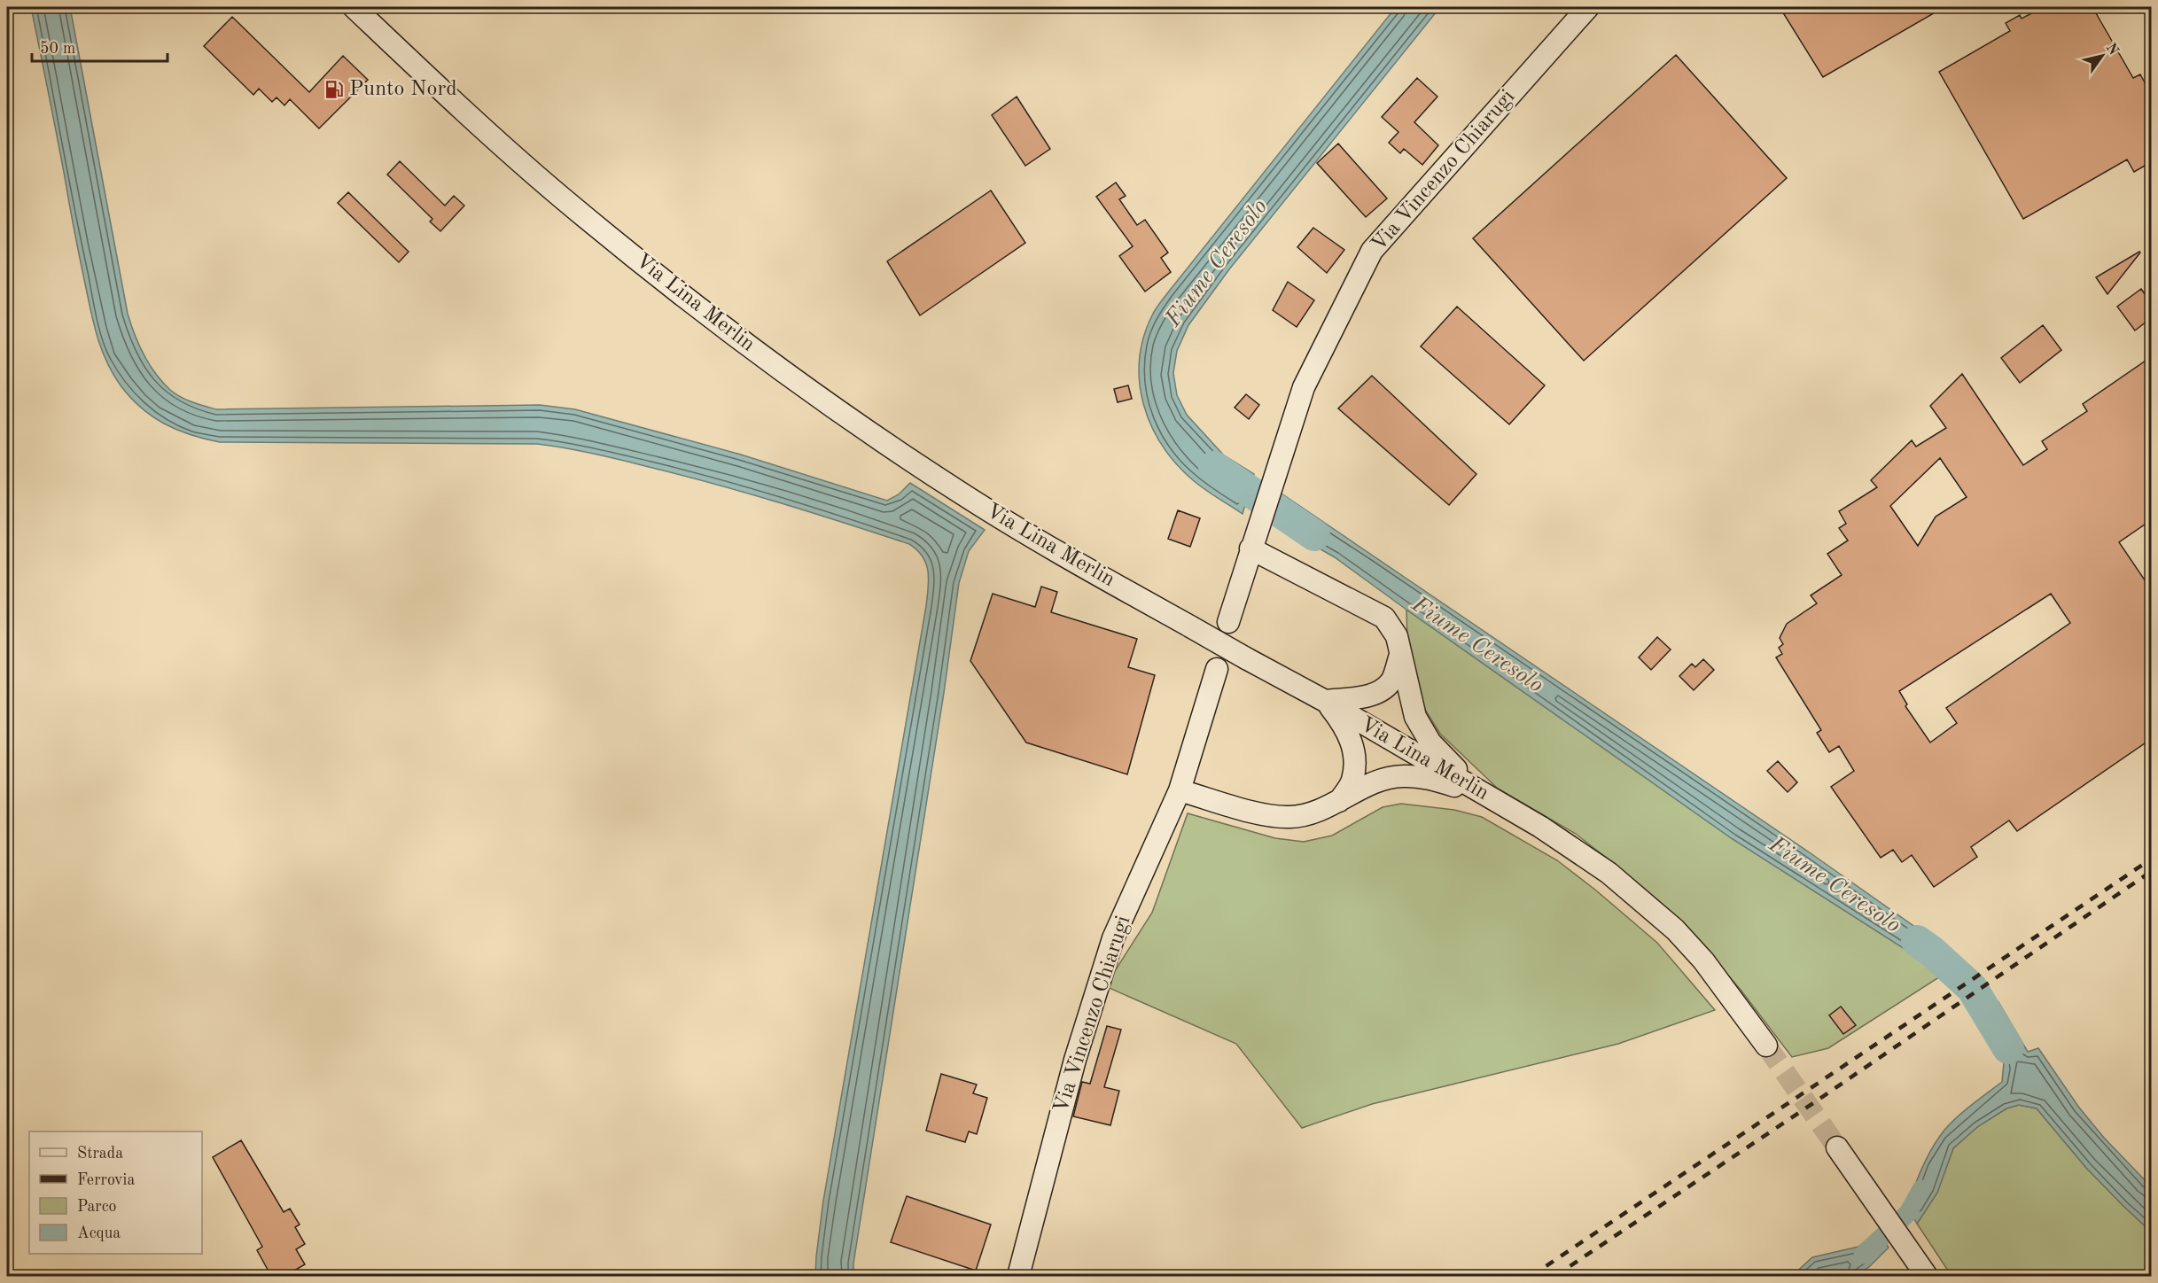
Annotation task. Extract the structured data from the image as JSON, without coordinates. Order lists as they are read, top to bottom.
{
  "streets": {
    "main road": ["Via Vincenzo Chiarugi", "Via Lina Merlin"]
  },
  "water": ["Fiume Ceresolo"],
  "places": {
    "fuel station": ["Punto Nord"]
  },
  "legend": [
    "Strada",
    "Ferrovia",
    "Parco",
    "Acqua"
  ],
  "scale_bar": "50 m",
  "north": "top right"
}
